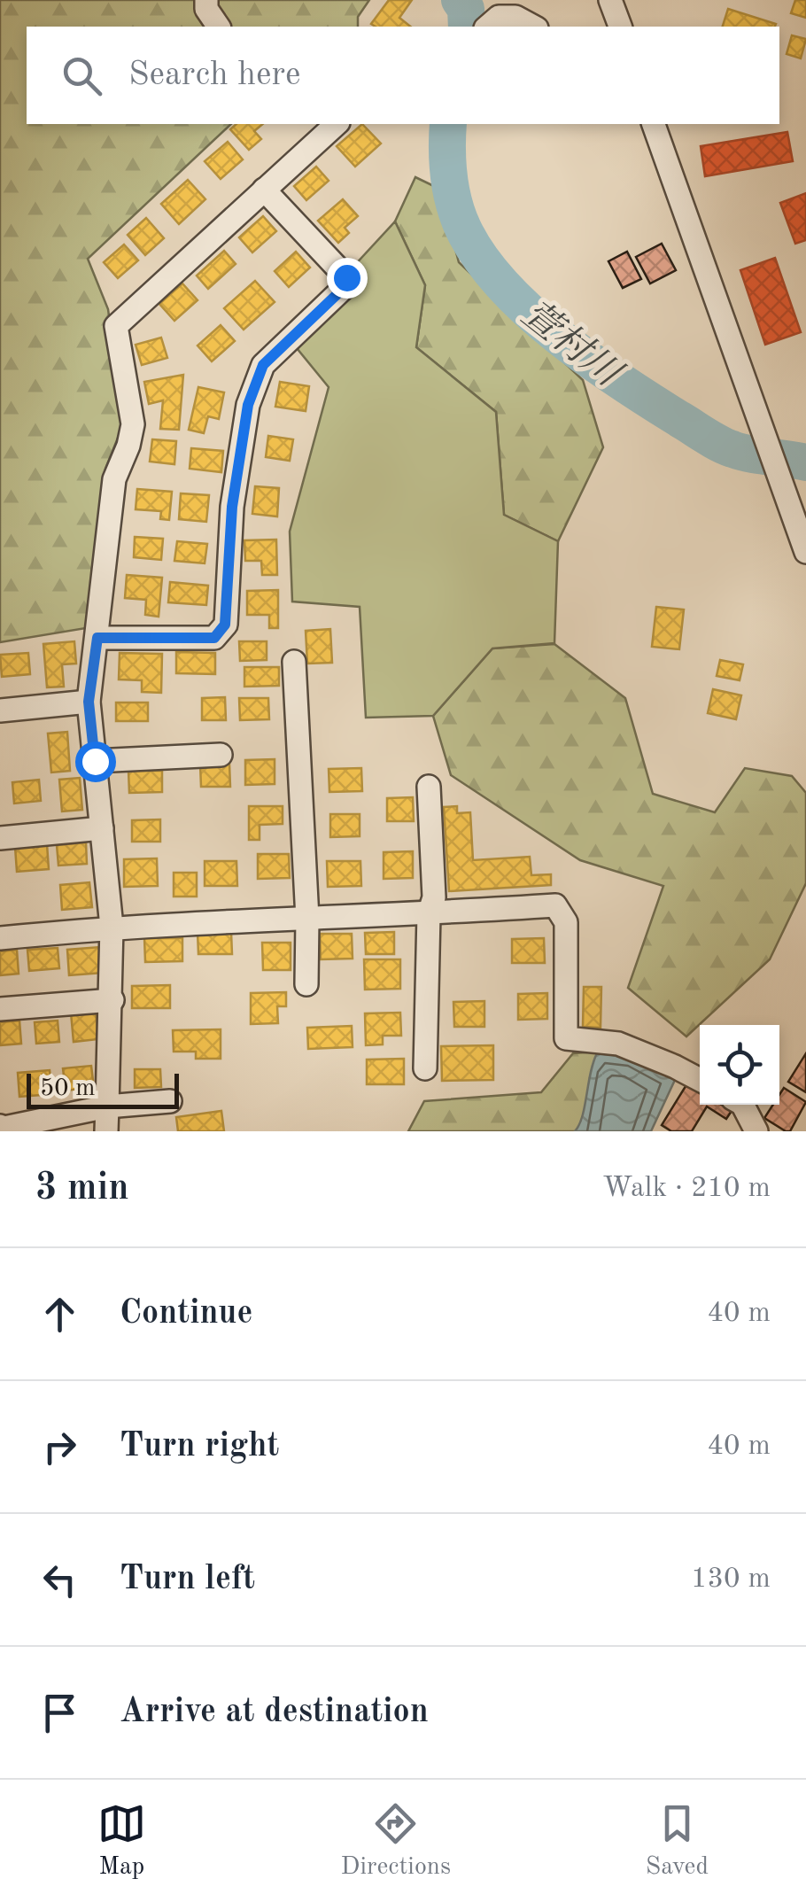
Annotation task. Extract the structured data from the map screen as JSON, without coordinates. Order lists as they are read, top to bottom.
{
  "water": ["萱村川"],
  "scale_bar": "50 m",
  "page": {
    "search": "Search here",
    "scale": "50 m",
    "heading": ["3 min", "Walk · 210 m"],
    "list": [
      ["Continue", "40 m"],
      ["Turn right", "40 m"],
      ["Turn left", "130 m"],
      "Arrive at destination"
    ],
    "nav": ["Map", "Directions", "Saved"]
  }
}
